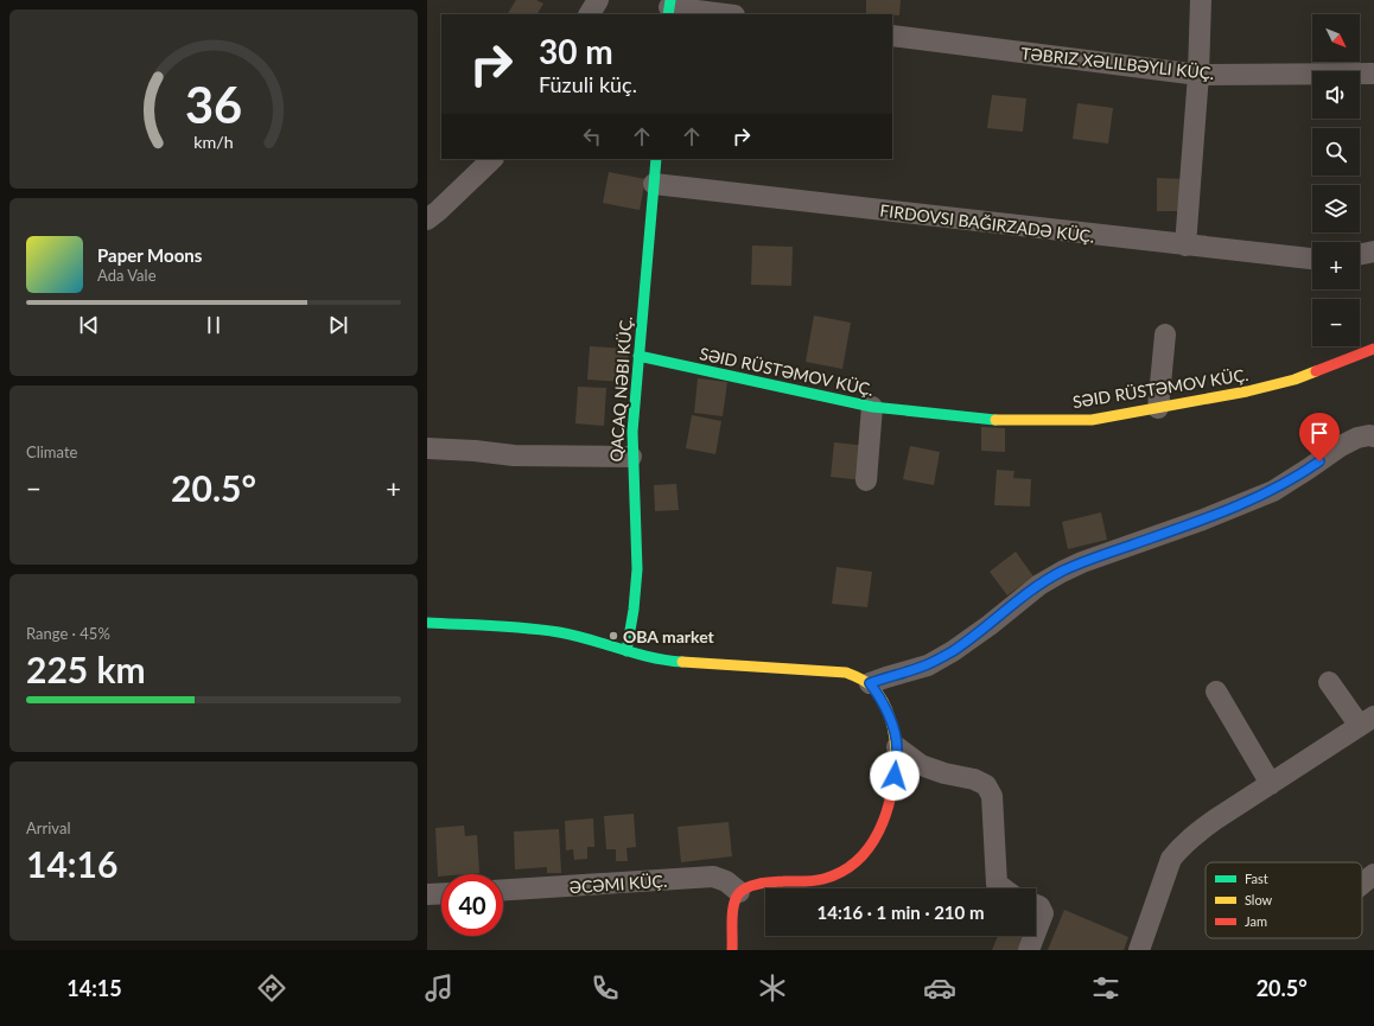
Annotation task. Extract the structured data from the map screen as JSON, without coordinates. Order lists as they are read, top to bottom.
{
  "streets": {
    "street": [
      "TƏBRIZ XƏLILBƏYLI KÜÇ.",
      "SƏID RÜSTƏMOV KÜÇ.",
      "QACAQ NƏBI KÜÇ.",
      "ƏCƏMI KÜÇ."
    ]
  },
  "crossings": [
    ["SƏID RÜSTƏMOV KÜÇ.", "QACAQ NƏBI KÜÇ."]
  ],
  "places": ["OBA market"],
  "legend": ["Fast", "Slow", "Jam"],
  "north": "bottom right",
  "page": {
    "map_buttons": ["+", "−"],
    "turn": ["30 m", "Füzuli küç."],
    "song": ["Paper Moons", "Ada Vale"],
    "tile": [
      "Climate",
      ["Range · 45%", "225 km"],
      ["Arrival", "14:16"]
    ],
    "heat": ["−", "20.5°", "+"],
    "limit": "40",
    "trip": "14:16 · 1 min · 210 m",
    "tabs": ["14:15", "20.5°"],
    "gauge": ["36", "km/h"]
  }
}
